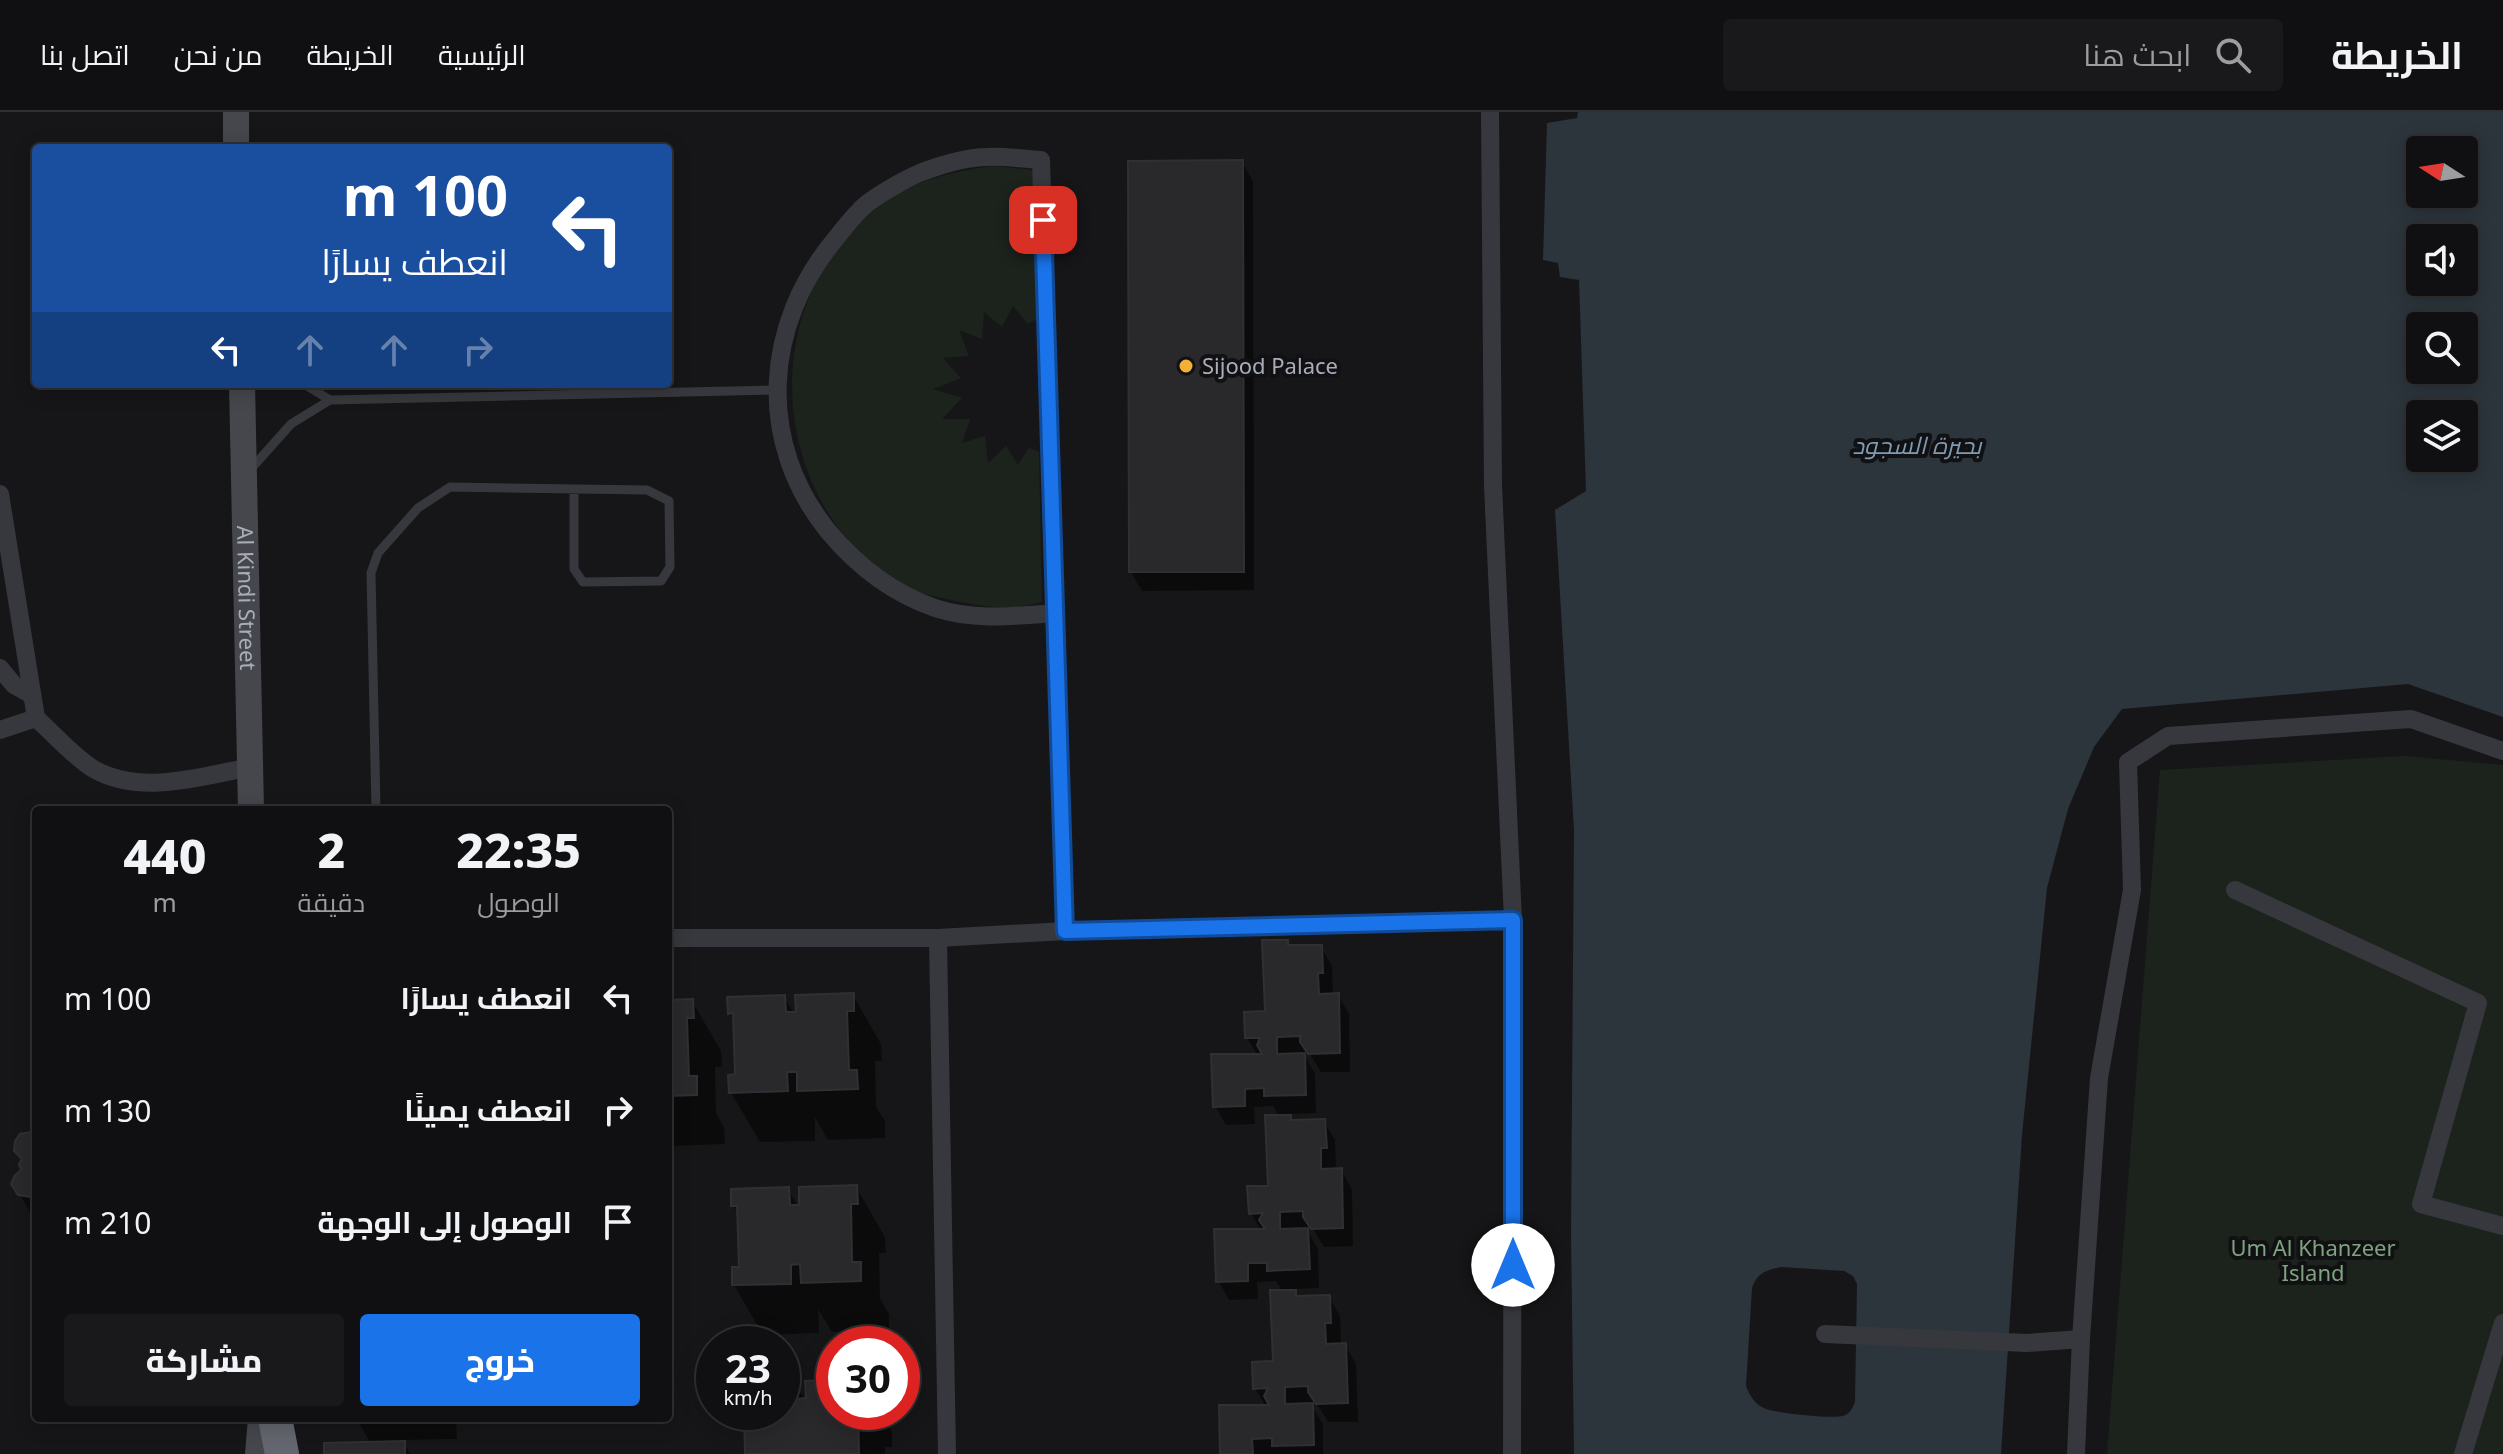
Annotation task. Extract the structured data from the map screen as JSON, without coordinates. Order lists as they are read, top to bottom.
{
  "streets": {
    "street": ["Al Kindi Street"]
  },
  "water": ["بحيرة السجود"],
  "parks": ["Um Al Khanzeer Island"],
  "places": ["Sijood Palace"],
  "north": "left",
  "page": {
    "header": "الخريطة",
    "search": "ابحث هنا",
    "nav": [
      "الرئيسية",
      "الخريطة",
      "من نحن",
      "اتصل بنا"
    ],
    "turn": ["100 m", "انعطف يسارًا"],
    "eta": [
      "22:35",
      "الوصول",
      "2",
      "دقيقة",
      "440",
      "m"
    ],
    "list": [
      {
        "name": "انعطف يسارًا",
        "value": "100 m"
      },
      {
        "name": "انعطف يمينًا",
        "value": "130 m"
      },
      {
        "name": "الوصول إلى الوجهة",
        "value": "210 m"
      }
    ],
    "buttons": ["خروج", "مشاركة"],
    "speed": "23 km/h",
    "limit": "30"
  }
}
